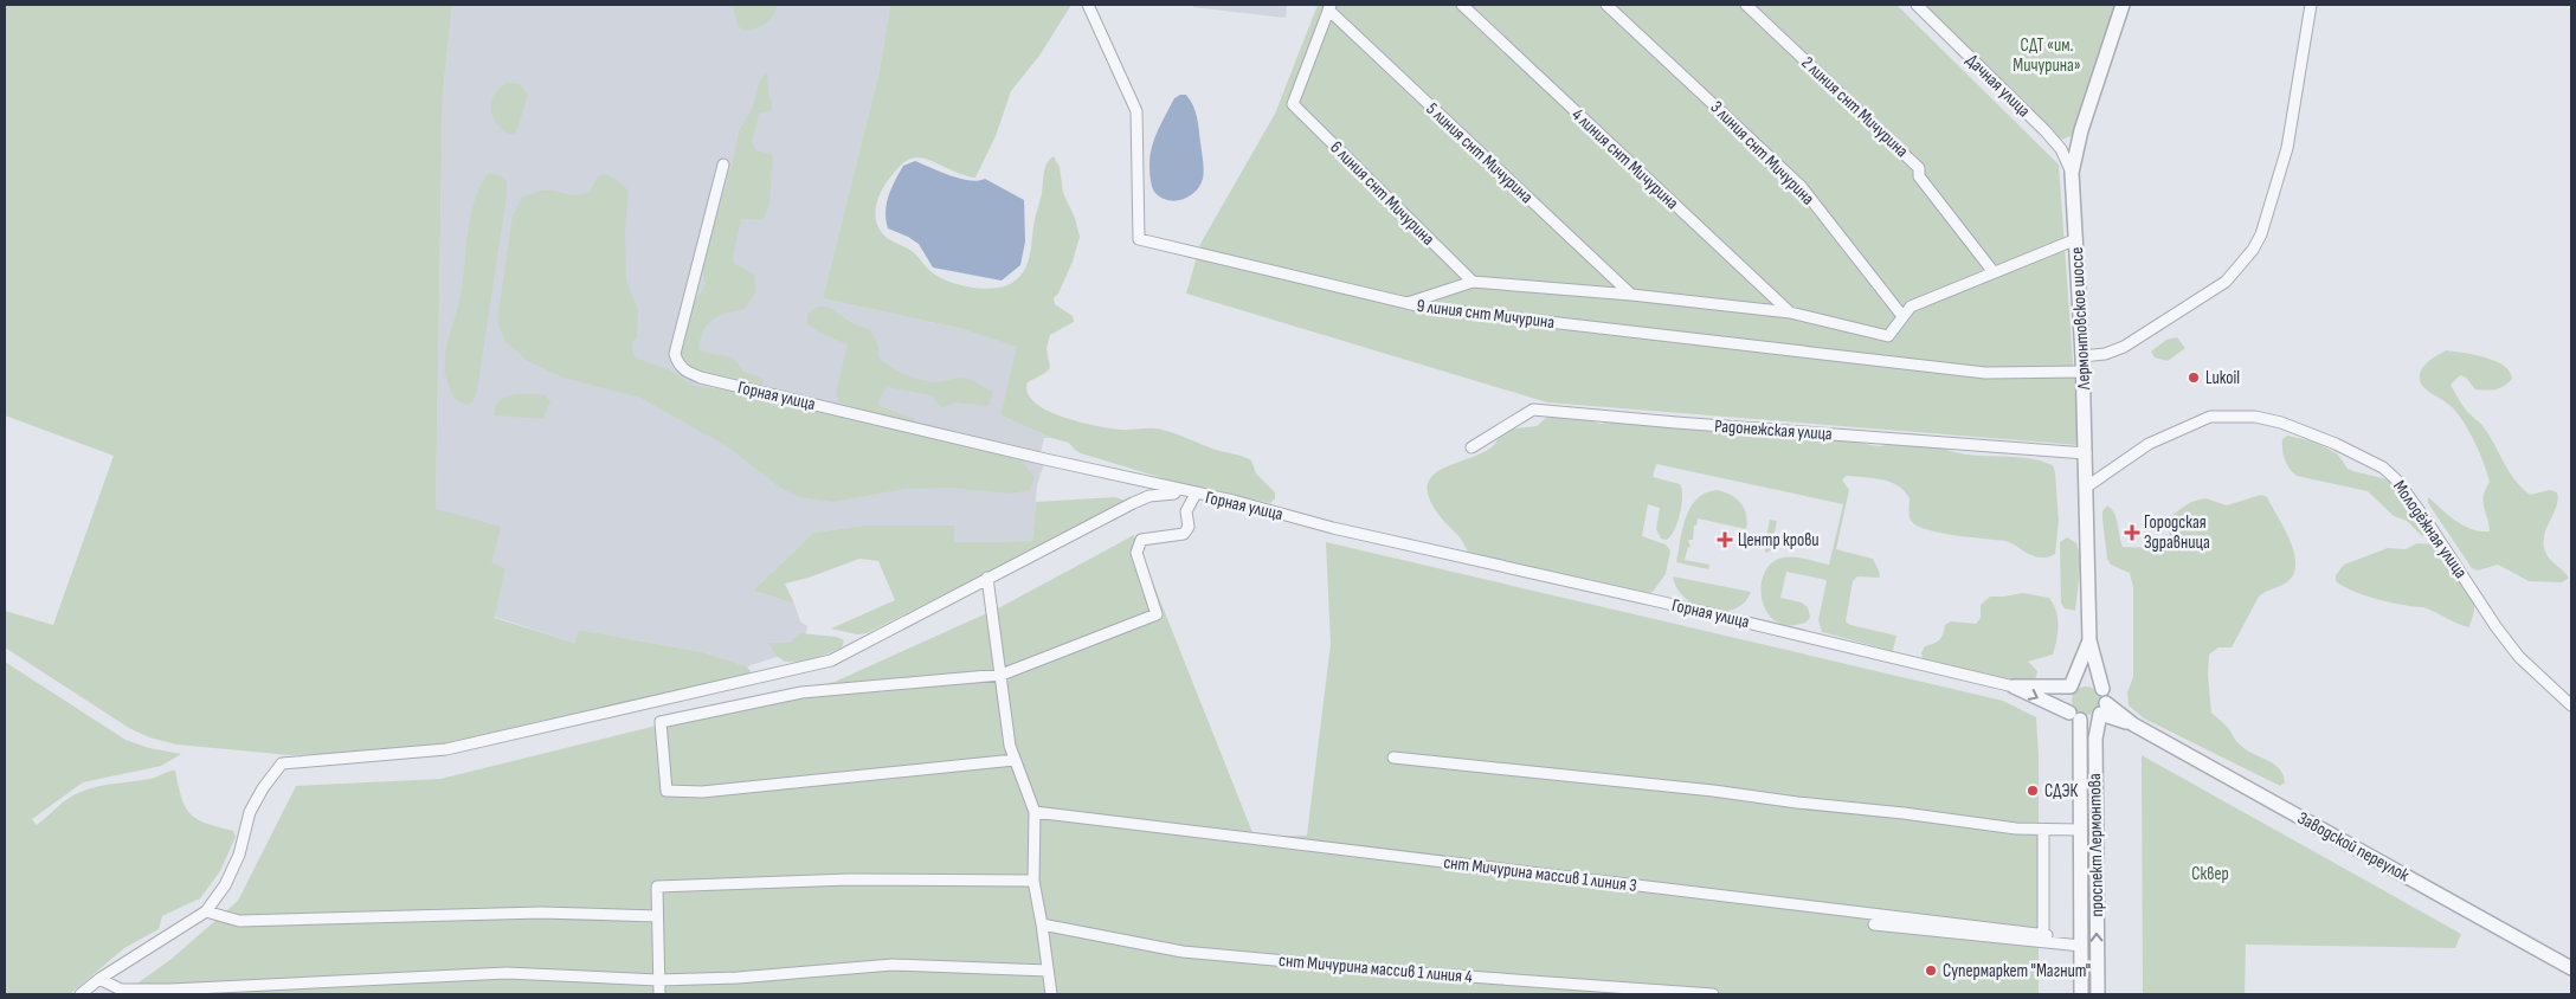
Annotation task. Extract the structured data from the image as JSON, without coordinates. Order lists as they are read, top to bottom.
{
  "streets": {
    "street": [
      "Дачная улица",
      "2 линия снт Мичурина",
      "5 линия снт Мичурина",
      "3 линия снт Мичурина",
      "4 линия снт Мичурина",
      "6 линия снт Мичурина",
      "9 линия снт Мичурина",
      "Лермонтовское шоссе",
      "Горная улица",
      "Радонежская улица",
      "Молодёжная улица",
      "проспект Лермонтова",
      "Заводской переулок",
      "снт Мичурина массив 1 линия 3",
      "снт Мичурина массив 1 линия 4"
    ]
  },
  "crossings": [
    ["Дачная улица", "Лермонтовское шоссе"],
    ["5 линия снт Мичурина", "6 линия снт Мичурина"],
    ["9 линия снт Мичурина", "Лермонтовское шоссе"],
    ["Лермонтовское шоссе", "Радонежская улица"],
    ["Лермонтовское шоссе", "Молодёжная улица"],
    ["проспект Лермонтова", "Заводской переулок"]
  ],
  "parks": ["СДТ «им. Мичурина»", "Сквер"],
  "places": {
    "other": ["Lukoil", "СДЭК", "Супермаркет \"Магнит\""],
    "health": ["Городская Здравница", "Центр крови"]
  }
}
